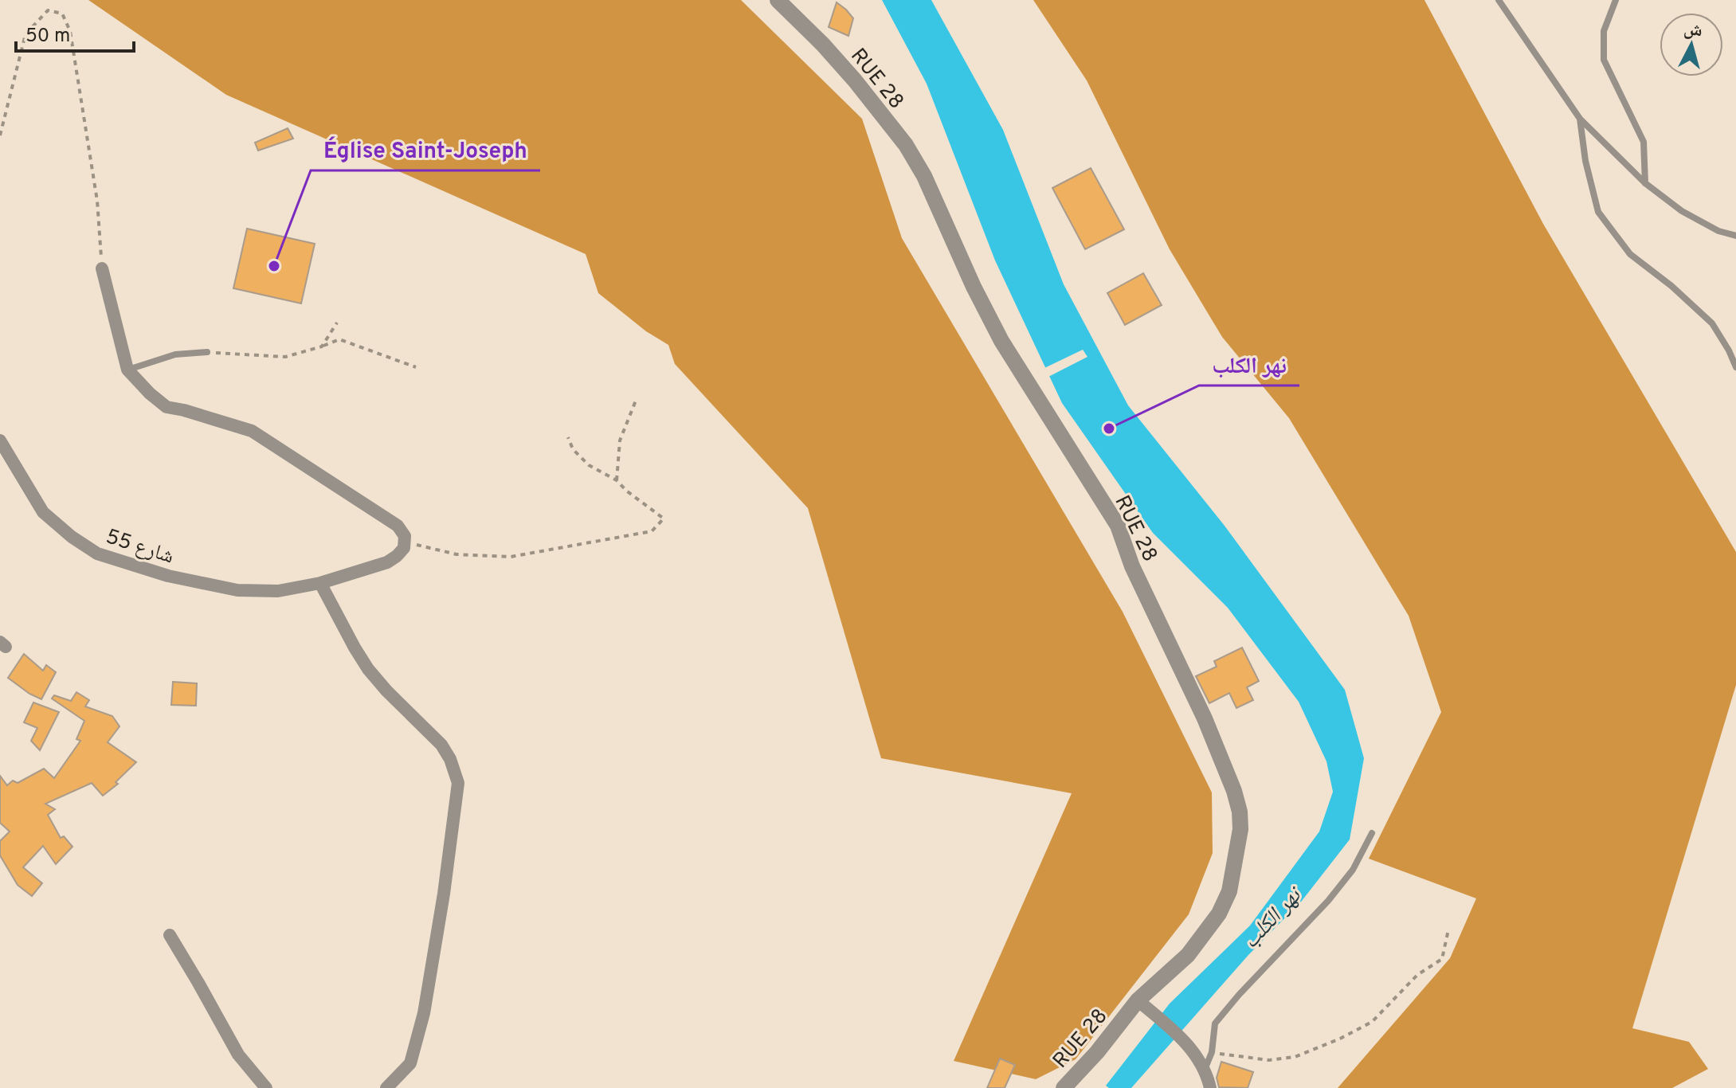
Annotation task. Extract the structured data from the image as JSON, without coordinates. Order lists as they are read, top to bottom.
{
  "streets": {
    "street": ["RUE 28", "شارع 55"]
  },
  "water": ["نهر الكلب"],
  "places": ["Église Saint-Joseph", "نهر الكلب"],
  "scale_bar": "50 m",
  "north": "top"
}
